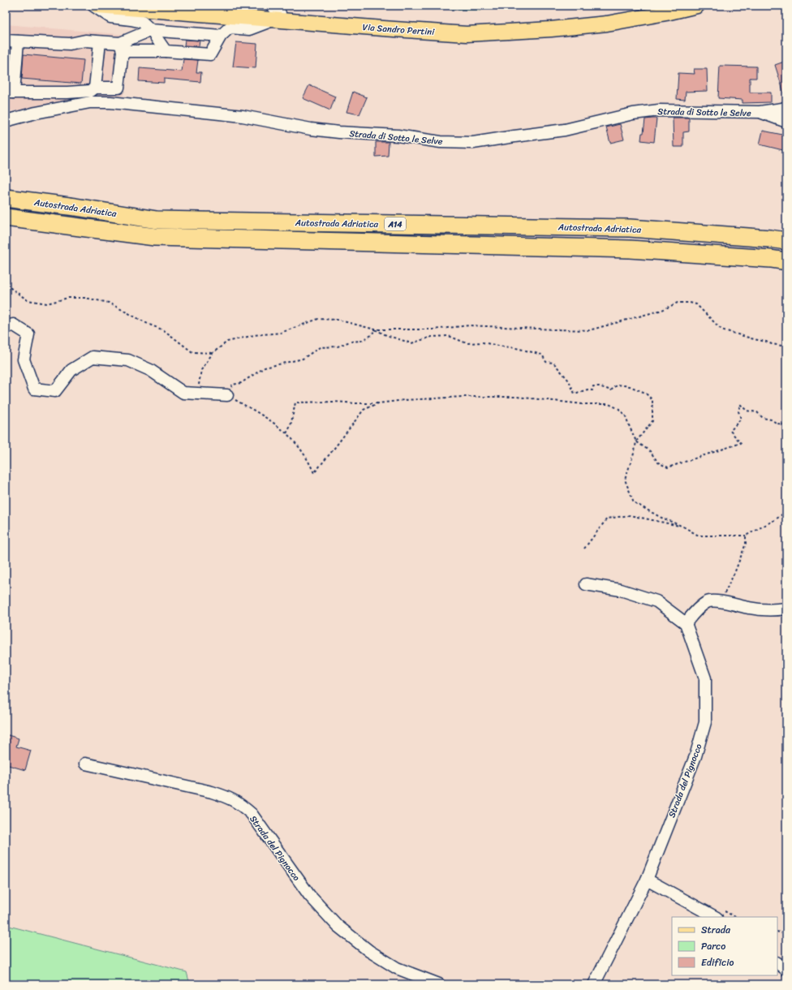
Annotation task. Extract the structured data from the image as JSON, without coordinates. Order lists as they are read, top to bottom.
{
  "streets": {
    "highway": ["Autostrada Adriatica", "A14"],
    "main road": ["Via Sandro Pertini"],
    "street": ["Strada di Sotto le Selve", "Strada del Pignocco"]
  },
  "legend": ["Strada", "Parco", "Edificio"]
}
